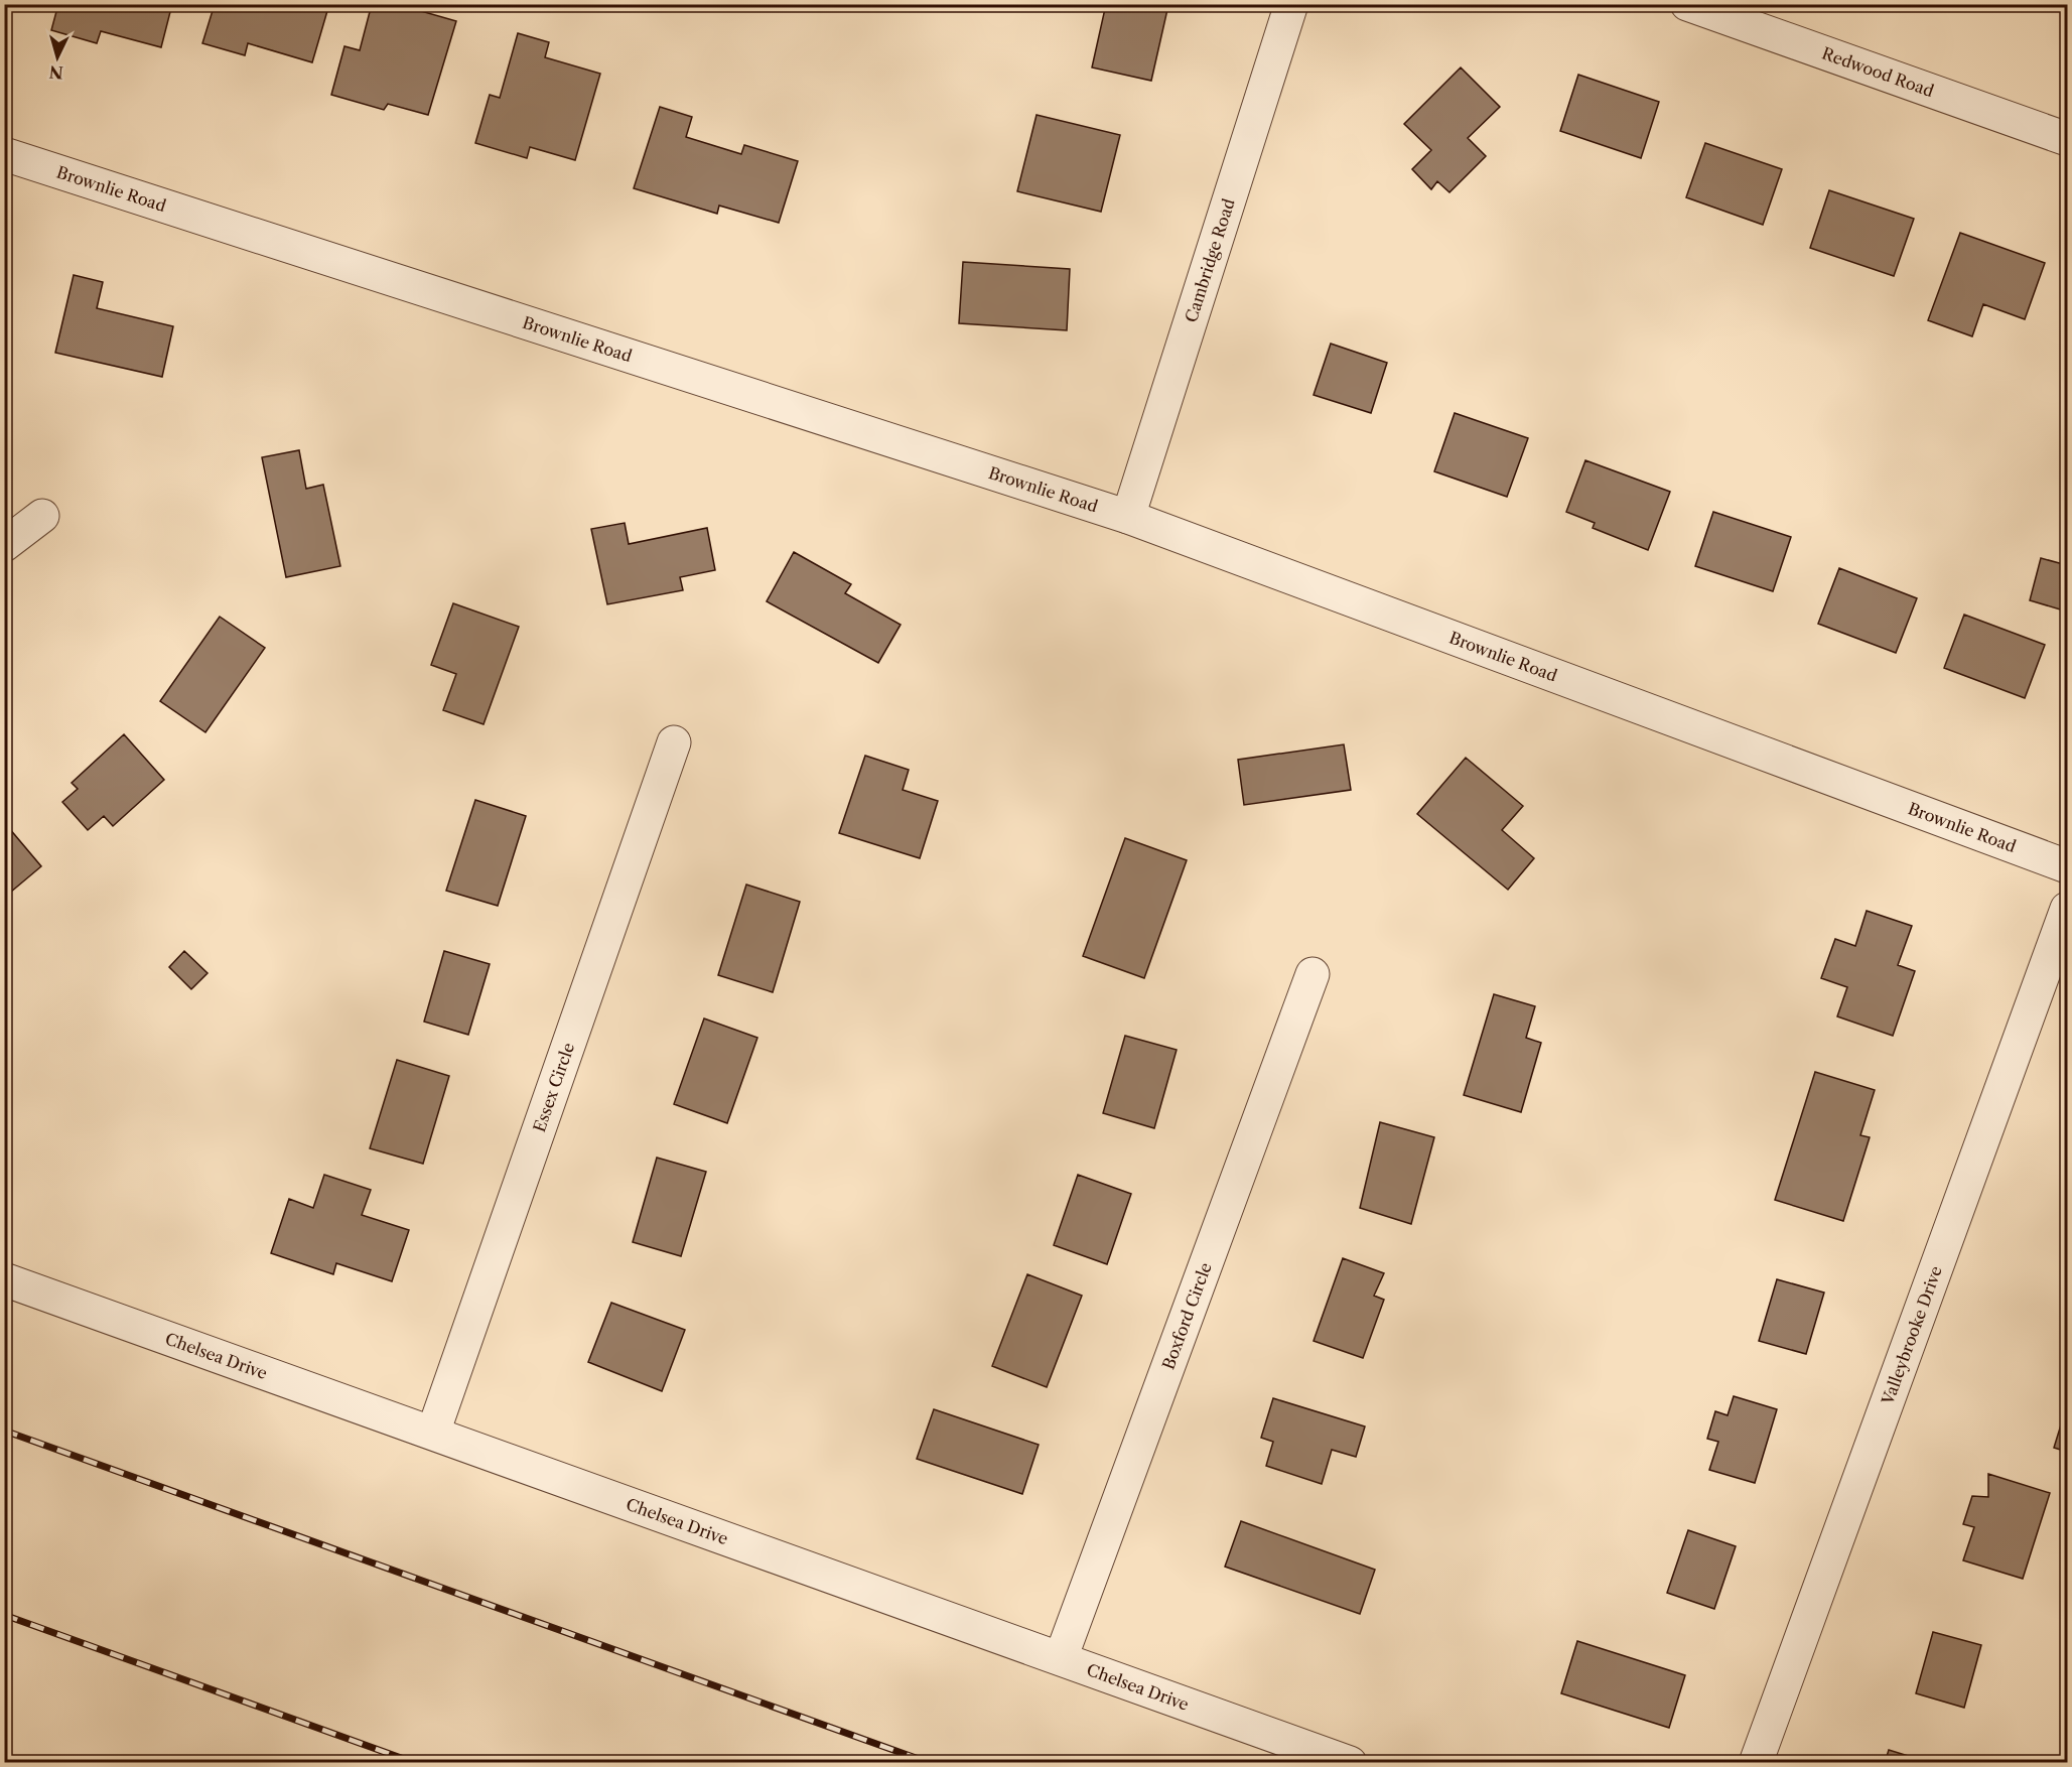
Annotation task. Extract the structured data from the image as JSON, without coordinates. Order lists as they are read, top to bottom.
{
  "streets": {
    "street": [
      "Redwood Road",
      "Brownlie Road",
      "Cambridge Road",
      "Essex Circle",
      "Boxford Circle",
      "Valleybrooke Drive",
      "Chelsea Drive"
    ]
  },
  "crossings": [
    ["Brownlie Road", "Cambridge Road"],
    ["Essex Circle", "Chelsea Drive"],
    ["Boxford Circle", "Chelsea Drive"]
  ],
  "north": "bottom"
}
